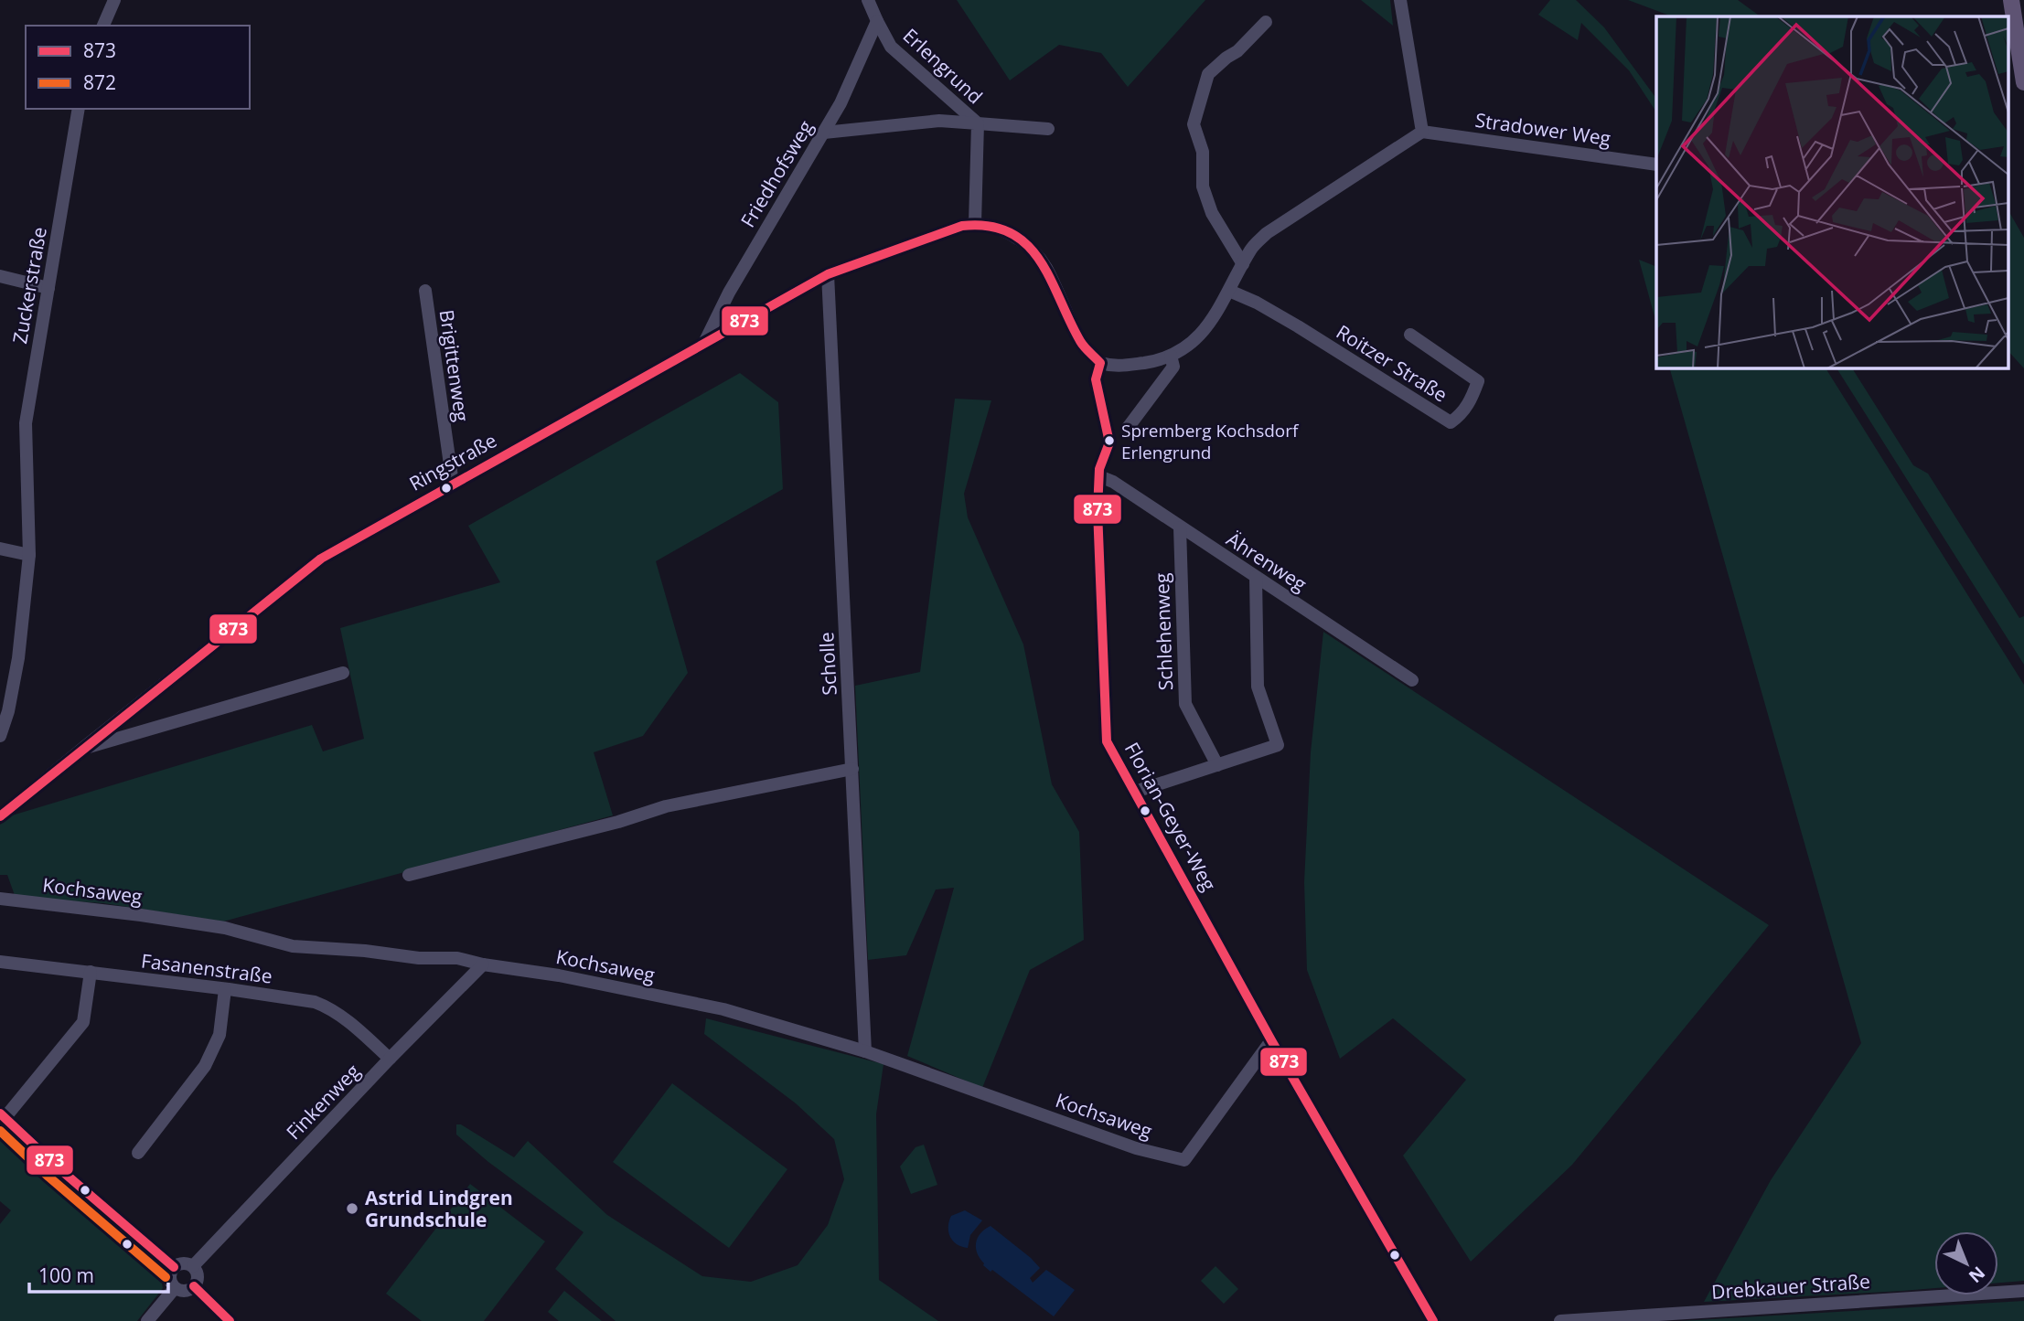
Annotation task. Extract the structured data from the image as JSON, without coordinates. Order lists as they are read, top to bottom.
{
  "streets": {
    "street": [
      "Erlengrund",
      "Stradower Weg",
      "Friedhofsweg",
      "Zuckerstraße",
      "Roitzer Straße",
      "Brigittenweg",
      "Ringstraße",
      "Ährenweg",
      "Schlehenweg",
      "Scholle",
      "Florian-Geyer-Weg",
      "Kochsaweg",
      "Fasanenstraße",
      "Finkenweg",
      "Drebkauer Straße"
    ]
  },
  "crossings": [
    ["Erlengrund", "Friedhofsweg"],
    ["Erlengrund", "Ringstraße"],
    ["Friedhofsweg", "Ringstraße"],
    ["Brigittenweg", "Ringstraße"],
    ["Ringstraße", "Scholle"],
    ["Ährenweg", "Schlehenweg"],
    ["Ährenweg", "Florian-Geyer-Weg"],
    ["Scholle", "Kochsaweg"],
    ["Florian-Geyer-Weg", "Kochsaweg"],
    ["Kochsaweg", "Finkenweg"],
    ["Fasanenstraße", "Finkenweg"]
  ],
  "places": ["Spremberg Kochsdorf Erlengrund", "Astrid Lindgren Grundschule"],
  "lines": ["transit line 873", "transit line 872"],
  "legend": ["873", "872"],
  "scale_bar": "100 m",
  "north": "bottom right"
}
